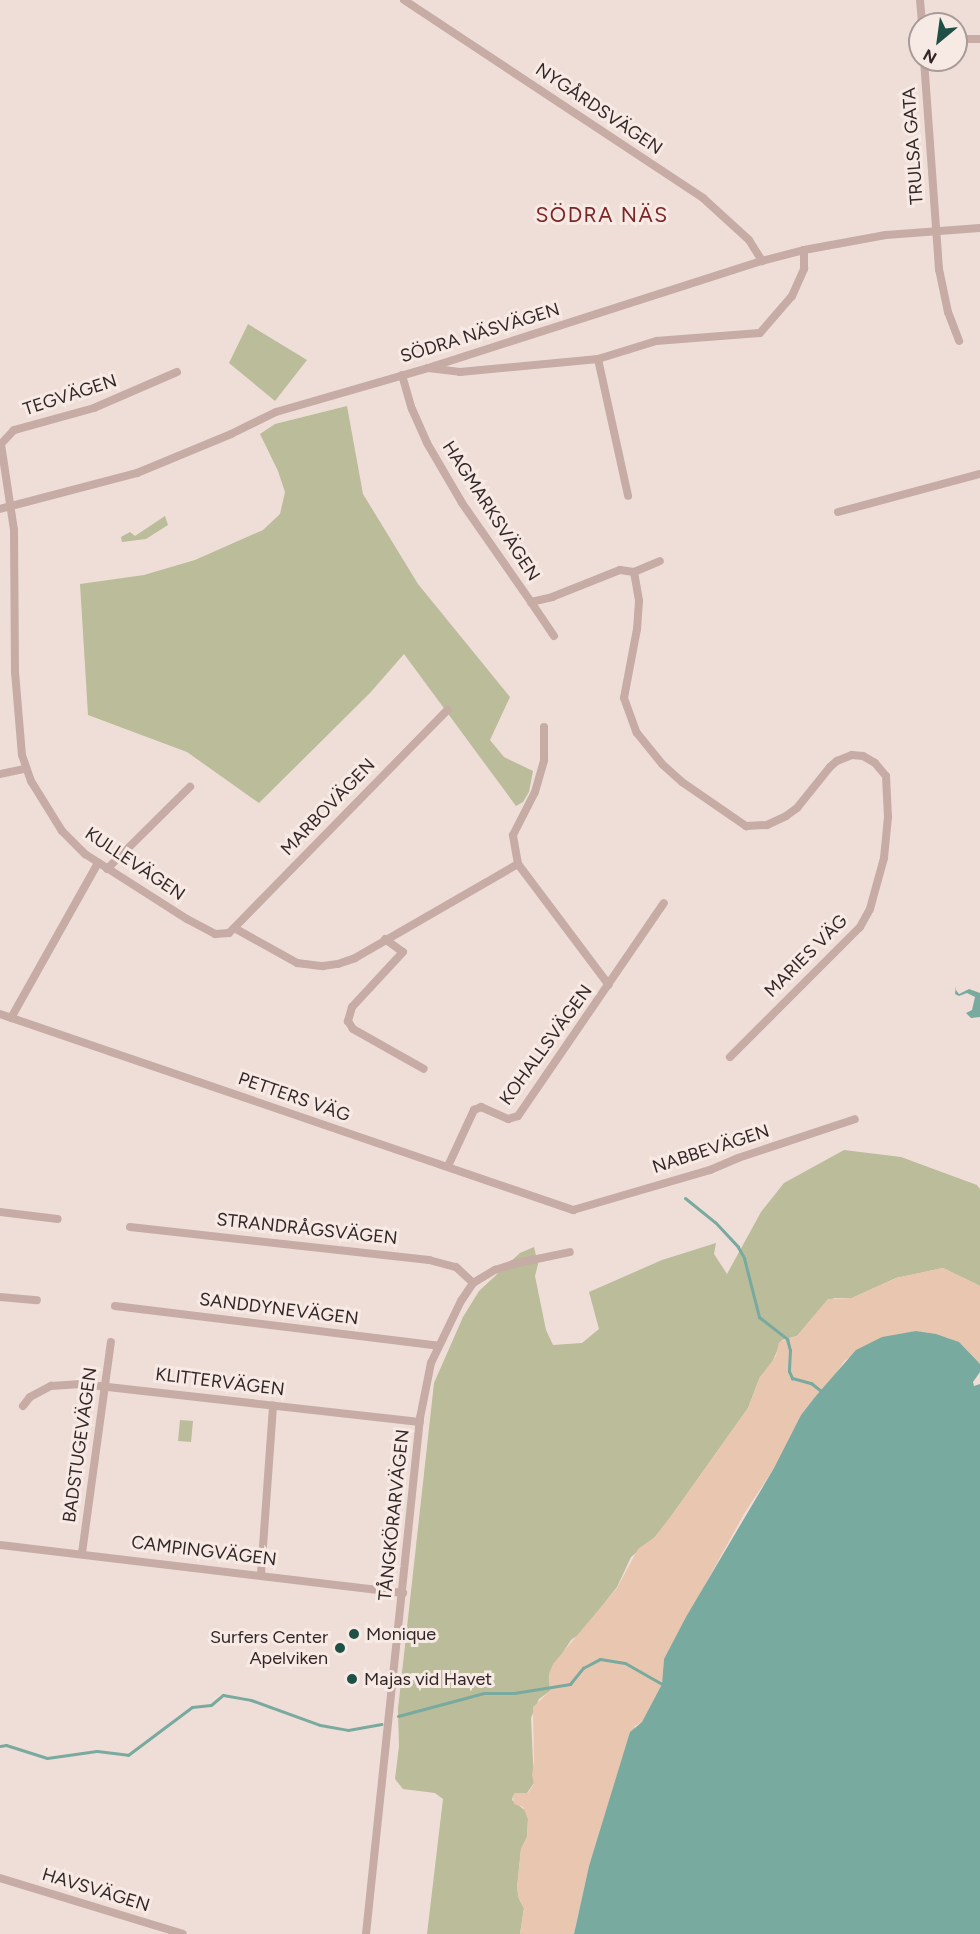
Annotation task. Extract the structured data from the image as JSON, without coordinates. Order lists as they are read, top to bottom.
{
  "streets": {
    "street": [
      "NYGÅRDSVÄGEN",
      "TRULSA GATA",
      "SÖDRA NÄSVÄGEN",
      "TEGVÄGEN",
      "HAGMARKSVÄGEN",
      "MARBOVÄGEN",
      "KULLEVÄGEN",
      "MARIES VÄG",
      "KOHALLSVÄGEN",
      "PETTERS VÄG",
      "NABBEVÄGEN",
      "STRANDRÅGSVÄGEN",
      "SANDDYNEVÄGEN",
      "KLITTERVÄGEN",
      "BADSTUGEVÄGEN",
      "TÅNGKÖRARVÄGEN",
      "CAMPINGVÄGEN",
      "HAVSVÄGEN"
    ]
  },
  "crossings": [
    ["NYGÅRDSVÄGEN", "SÖDRA NÄSVÄGEN"],
    ["TRULSA GATA", "SÖDRA NÄSVÄGEN"],
    ["SÖDRA NÄSVÄGEN", "TEGVÄGEN"],
    ["SÖDRA NÄSVÄGEN", "HAGMARKSVÄGEN"],
    ["SÖDRA NÄSVÄGEN", "KULLEVÄGEN"],
    ["TEGVÄGEN", "KULLEVÄGEN"],
    ["HAGMARKSVÄGEN", "MARIES VÄG"],
    ["MARBOVÄGEN", "KULLEVÄGEN"],
    ["KOHALLSVÄGEN", "PETTERS VÄG"],
    ["PETTERS VÄG", "NABBEVÄGEN"],
    ["STRANDRÅGSVÄGEN", "TÅNGKÖRARVÄGEN"],
    ["SANDDYNEVÄGEN", "TÅNGKÖRARVÄGEN"],
    ["KLITTERVÄGEN", "BADSTUGEVÄGEN"],
    ["KLITTERVÄGEN", "TÅNGKÖRARVÄGEN"],
    ["BADSTUGEVÄGEN", "CAMPINGVÄGEN"],
    ["TÅNGKÖRARVÄGEN", "CAMPINGVÄGEN"]
  ],
  "districts": ["SÖDRA NÄS"],
  "places": ["Monique", "Surfers Center Apelviken", "Majas vid Havet"],
  "north": "bottom left"
}
